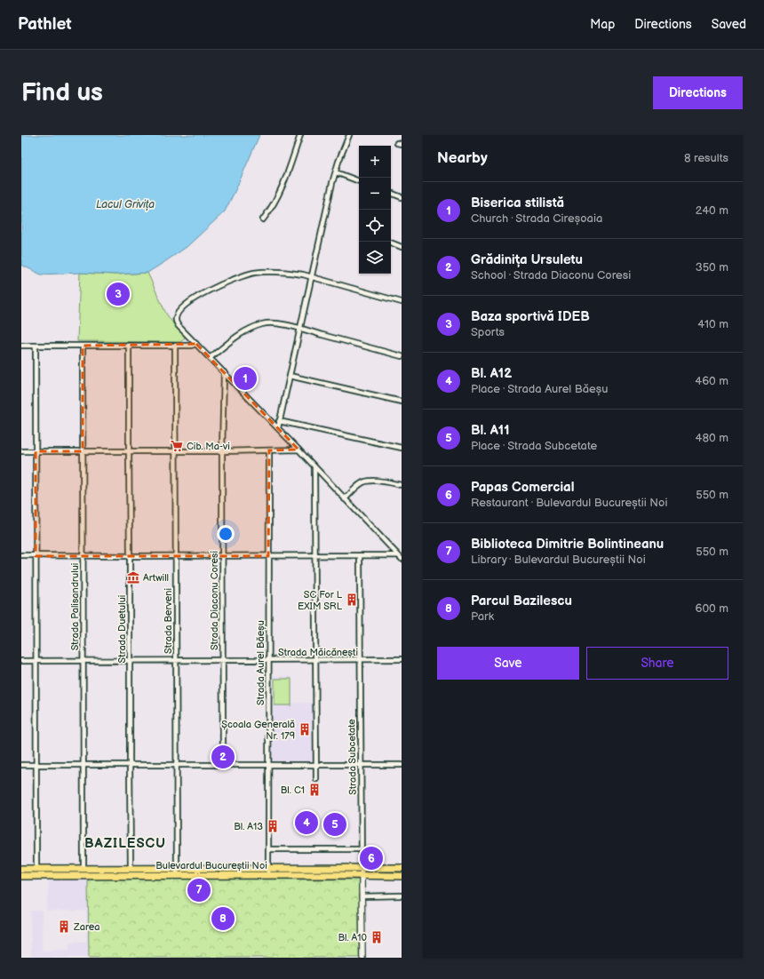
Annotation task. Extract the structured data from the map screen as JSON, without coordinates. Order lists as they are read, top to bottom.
{
  "streets": {
    "main road": ["Bulevardul Bucureștii Noi"],
    "street": [
      "Strada Diaconu Coresi",
      "Strada Palisandrului",
      "Strada Berveni",
      "Strada Duetului",
      "Strada Măicănești",
      "Strada Aurel Băeșu",
      "Strada Subcetate"
    ]
  },
  "crossings": [
    ["Strada Diaconu Coresi", "Strada Măicănești"],
    ["Strada Palisandrului", "Strada Măicănești"],
    ["Strada Palisandrului", "Bulevardul Bucureștii Noi"],
    ["Strada Berveni", "Strada Măicănești"],
    ["Strada Berveni", "Bulevardul Bucureștii Noi"],
    ["Strada Duetului", "Strada Măicănești"],
    ["Strada Duetului", "Bulevardul Bucureștii Noi"],
    ["Strada Măicănești", "Strada Aurel Băeșu"],
    ["Strada Măicănești", "Strada Subcetate"],
    ["Strada Aurel Băeșu", "Bulevardul Bucureștii Noi"],
    ["Strada Subcetate", "Bulevardul Bucureștii Noi"]
  ],
  "districts": ["BAZILESCU"],
  "water": ["Lacul Grivița"],
  "places": {
    "supermarket": ["Cib. Ma-vi"],
    "museum": ["Artwill"],
    "building": [
      "SC For L EXIM SRL",
      "Școala Generală Nr. 179",
      "Bl. C1",
      "Bl. A13",
      "Zarea",
      "Bl. A10"
    ]
  },
  "page": {
    "header": "Pathlet",
    "nav": ["Map", "Directions", "Saved"],
    "buttons": [
      "Directions",
      ["Save", "Share"]
    ],
    "title": "Find us",
    "heading": ["Nearby", "8 results"],
    "map_buttons": ["+", "−"],
    "list": [
      {
        "mark": "1",
        "name": "Biserica stilistă",
        "note": "Church · Strada Cireșoaia",
        "value": "240 m"
      },
      {
        "mark": "2",
        "name": "Grădinița Ursuletu",
        "note": "School · Strada Diaconu Coresi",
        "value": "350 m"
      },
      {
        "mark": "3",
        "name": "Baza sportivă IDEB",
        "note": "Sports",
        "value": "410 m"
      },
      {
        "mark": "4",
        "name": "Bl. A12",
        "note": "Place · Strada Aurel Băeșu",
        "value": "460 m"
      },
      {
        "mark": "5",
        "name": "Bl. A11",
        "note": "Place · Strada Subcetate",
        "value": "480 m"
      },
      {
        "mark": "6",
        "name": "Papas Comercial",
        "note": "Restaurant · Bulevardul Bucureștii Noi",
        "value": "550 m"
      },
      {
        "mark": "7",
        "name": "Biblioteca Dimitrie Bolintineanu",
        "note": "Library · Bulevardul Bucureștii Noi",
        "value": "550 m"
      },
      {
        "mark": "8",
        "name": "Parcul Bazilescu",
        "note": "Park",
        "value": "600 m"
      }
    ],
    "pins": [
      "3",
      "1",
      "2",
      "4",
      "5",
      "6",
      "7",
      "8"
    ]
  }
}
